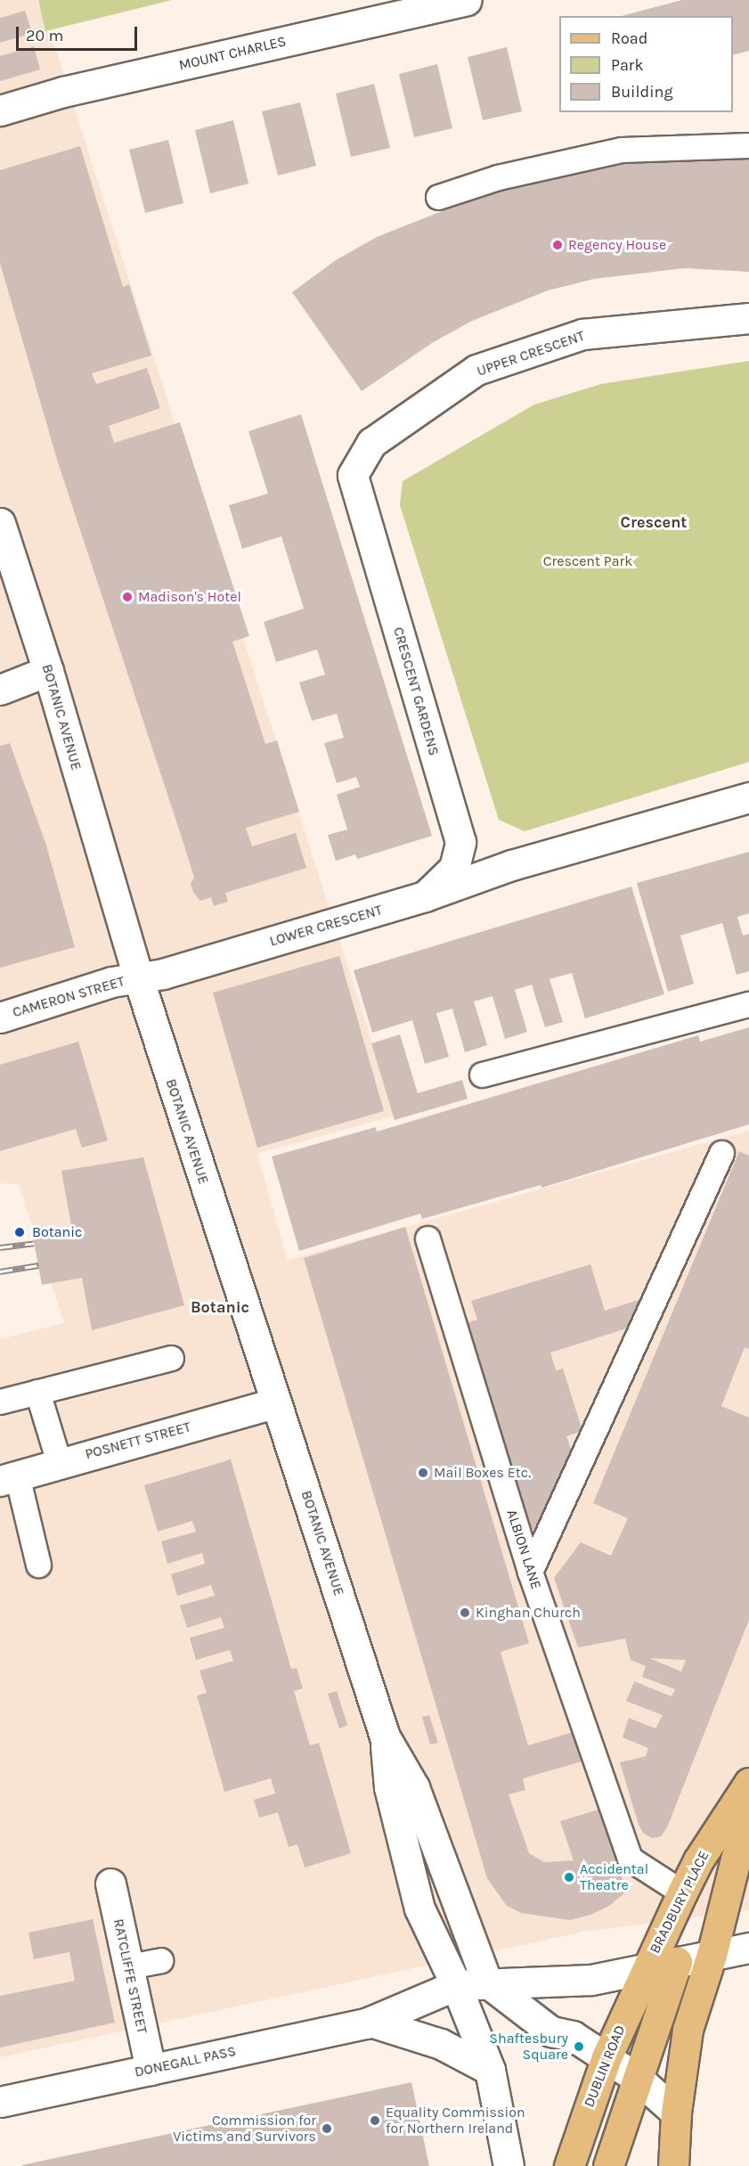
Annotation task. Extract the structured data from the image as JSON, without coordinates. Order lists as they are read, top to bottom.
{
  "streets": {
    "main road": ["BRADBURY PLACE", "DUBLIN ROAD"],
    "street": [
      "MOUNT CHARLES",
      "UPPER CRESCENT",
      "CRESCENT GARDENS",
      "BOTANIC AVENUE",
      "LOWER CRESCENT",
      "CAMERON STREET",
      "POSNETT STREET",
      "RATCLIFFE STREET",
      "DONEGALL PASS"
    ],
    "lane": ["ALBION LANE"]
  },
  "crossings": [
    ["UPPER CRESCENT", "CRESCENT GARDENS"],
    ["BOTANIC AVENUE", "LOWER CRESCENT"],
    ["BOTANIC AVENUE", "CAMERON STREET"],
    ["BOTANIC AVENUE", "POSNETT STREET"],
    ["BOTANIC AVENUE", "DONEGALL PASS"],
    ["LOWER CRESCENT", "CAMERON STREET"],
    ["ALBION LANE", "BRADBURY PLACE"],
    ["BRADBURY PLACE", "DUBLIN ROAD"],
    ["RATCLIFFE STREET", "DONEGALL PASS"]
  ],
  "districts": ["Crescent", "Botanic"],
  "parks": ["Crescent Park"],
  "places": [
    "Regency House",
    "Madison's Hotel",
    "Botanic",
    "Mail Boxes Etc.",
    "Kinghan Church",
    "Accidental Theatre",
    "Shaftesbury Square",
    "Equality Commission for Northern Ireland",
    "Commission for Victims and Survivors"
  ],
  "legend": ["Road", "Park", "Building"],
  "scale_bar": "20 m"
}
